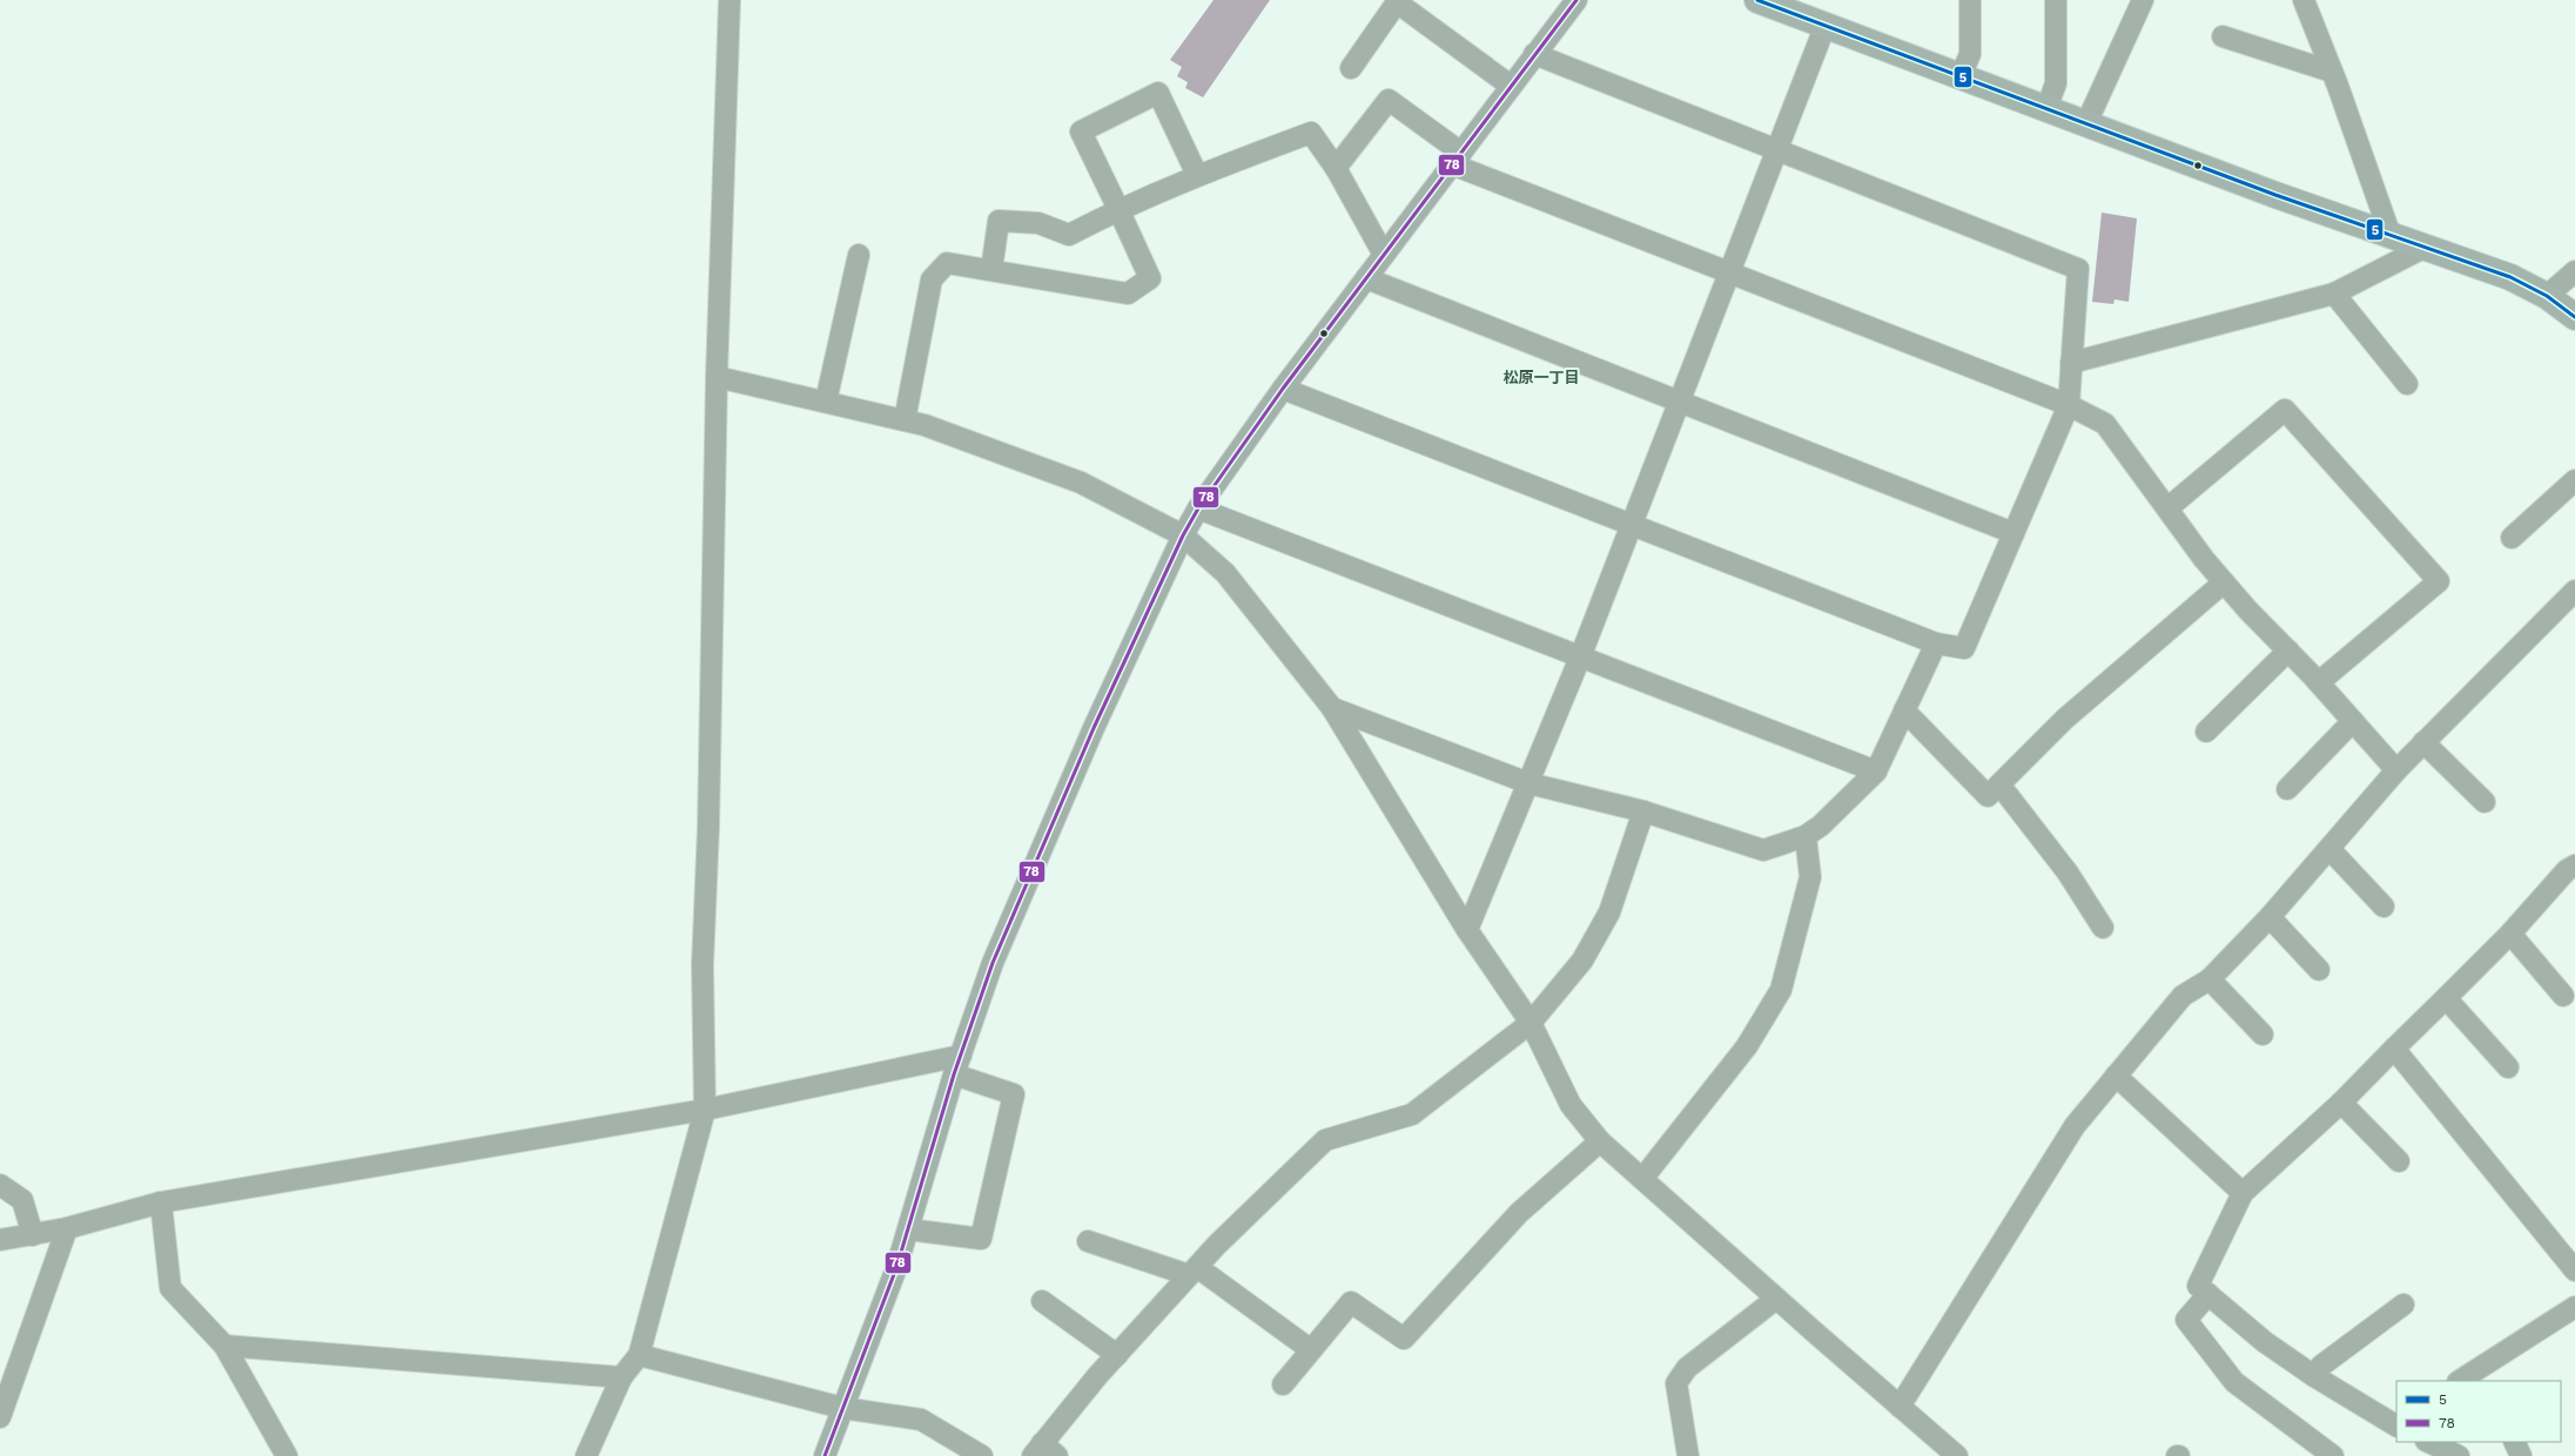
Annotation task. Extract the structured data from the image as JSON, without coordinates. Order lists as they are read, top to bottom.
{
  "districts": ["松原一丁目"],
  "lines": ["transit line 5", "transit line 78"],
  "legend": ["5", "78"]
}
